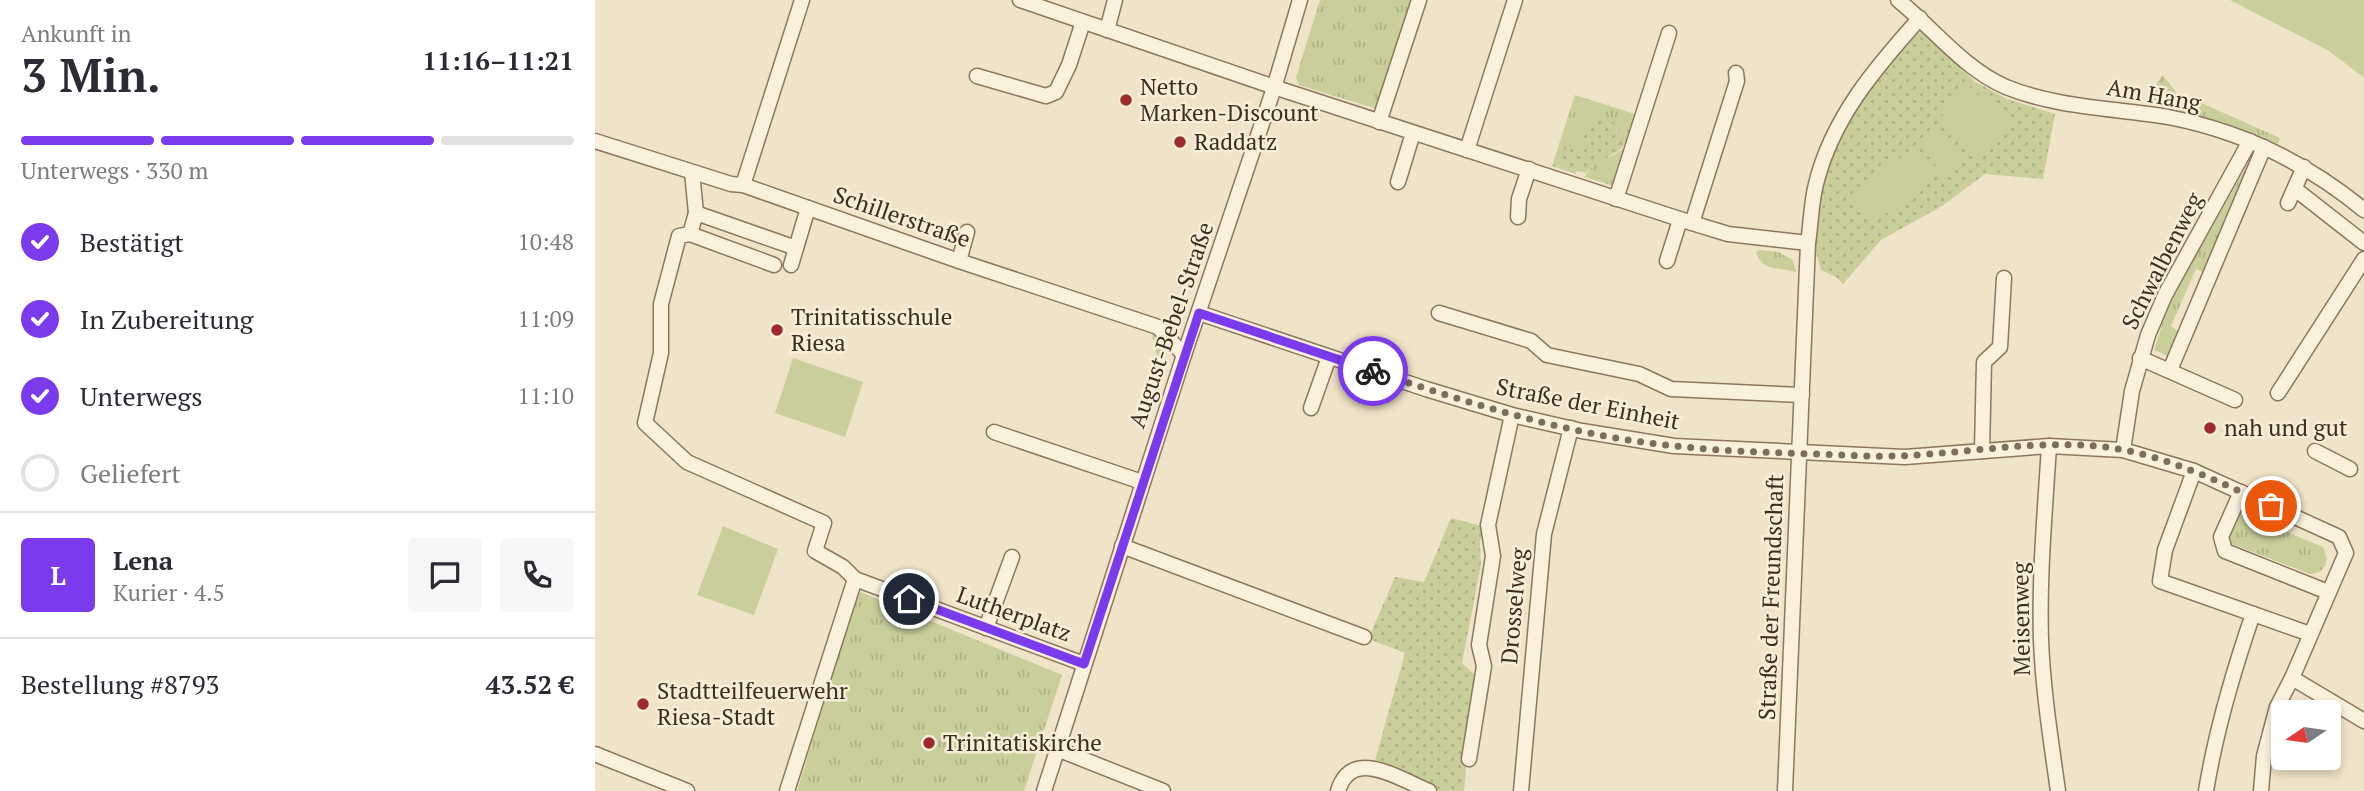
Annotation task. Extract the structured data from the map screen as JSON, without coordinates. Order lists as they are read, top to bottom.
{
  "streets": {
    "street": [
      "Am Hang",
      "Schillerstraße",
      "Schwalbenweg",
      "August-Bebel-Straße",
      "Straße der Einheit",
      "Straße der Freundschaft",
      "Drosselweg",
      "Lutherplatz",
      "Meisenweg"
    ]
  },
  "crossings": [
    ["Am Hang", "Schwalbenweg"],
    ["Am Hang", "Straße der Freundschaft"],
    ["Schillerstraße", "August-Bebel-Straße"],
    ["Schwalbenweg", "Straße der Einheit"],
    ["August-Bebel-Straße", "Straße der Einheit"],
    ["August-Bebel-Straße", "Lutherplatz"],
    ["Straße der Einheit", "Straße der Freundschaft"],
    ["Straße der Einheit", "Drosselweg"],
    ["Straße der Einheit", "Meisenweg"]
  ],
  "places": [
    "Netto Marken-Discount",
    "Raddatz",
    "Trinitatisschule Riesa",
    "nah und gut",
    "Stadtteilfeuerwehr Riesa-Stadt",
    "Trinitatiskirche"
  ],
  "north": "left",
  "page": {
    "heading": ["3 Min.", "Ankunft in", "11:16–11:21"],
    "panel": [
      "Lena",
      "Kurier · 4.5",
      "Bestellung #8793",
      "43.52 €"
    ],
    "bar": "Unterwegs · 330 m",
    "list": [
      ["Bestätigt", "10:48"],
      ["In Zubereitung", "11:09"],
      ["Unterwegs", "11:10"],
      "Geliefert"
    ],
    "round": "L"
  }
}
